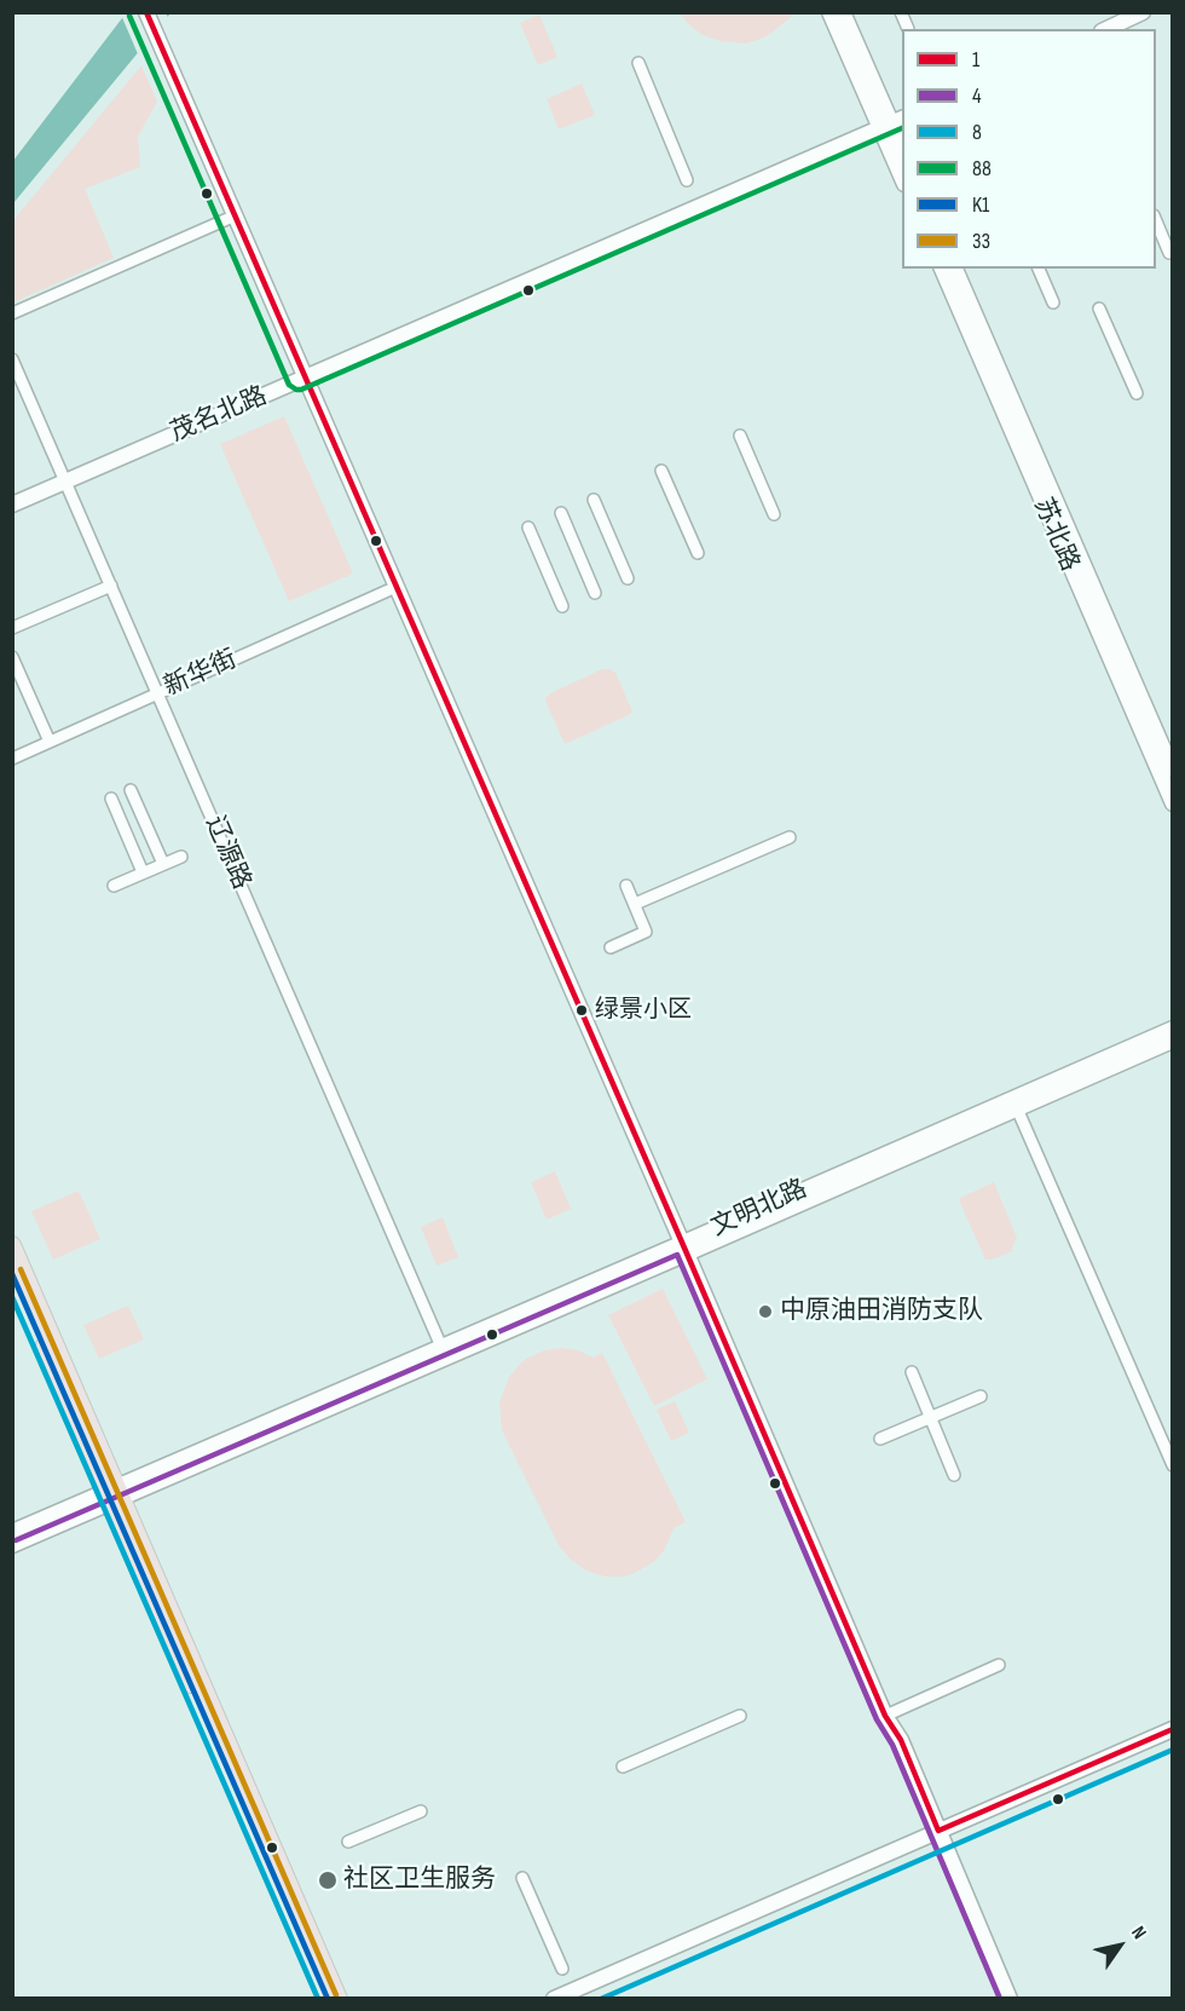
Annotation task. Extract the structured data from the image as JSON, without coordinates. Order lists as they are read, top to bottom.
{
  "streets": {
    "street": [
      "茂名北路",
      "苏北路",
      "新华街",
      "辽源路",
      "文明北路"
    ]
  },
  "crossings": [
    ["茂名北路", "辽源路"],
    ["新华街", "辽源路"],
    ["辽源路", "文明北路"]
  ],
  "places": ["绿景小区", "中原油田消防支队", "社区卫生服务"],
  "lines": [
    "transit line 1",
    "transit line 88",
    "transit line 4",
    "transit line 33",
    "transit line K1",
    "transit line 8"
  ],
  "legend": [
    "1",
    "4",
    "8",
    "88",
    "K1",
    "33"
  ],
  "north": "top right"
}
